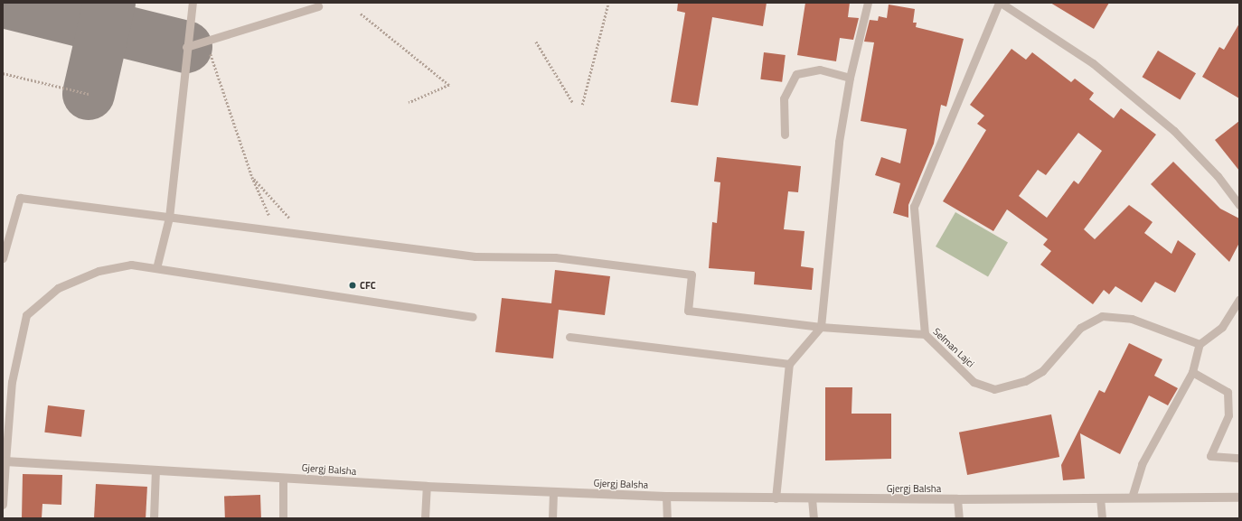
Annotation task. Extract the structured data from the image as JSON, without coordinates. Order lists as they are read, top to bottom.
{
  "streets": {
    "street": ["Gjergj Balsha"],
    "lane": ["Selman Lajci"]
  },
  "places": ["CFC"]
}
